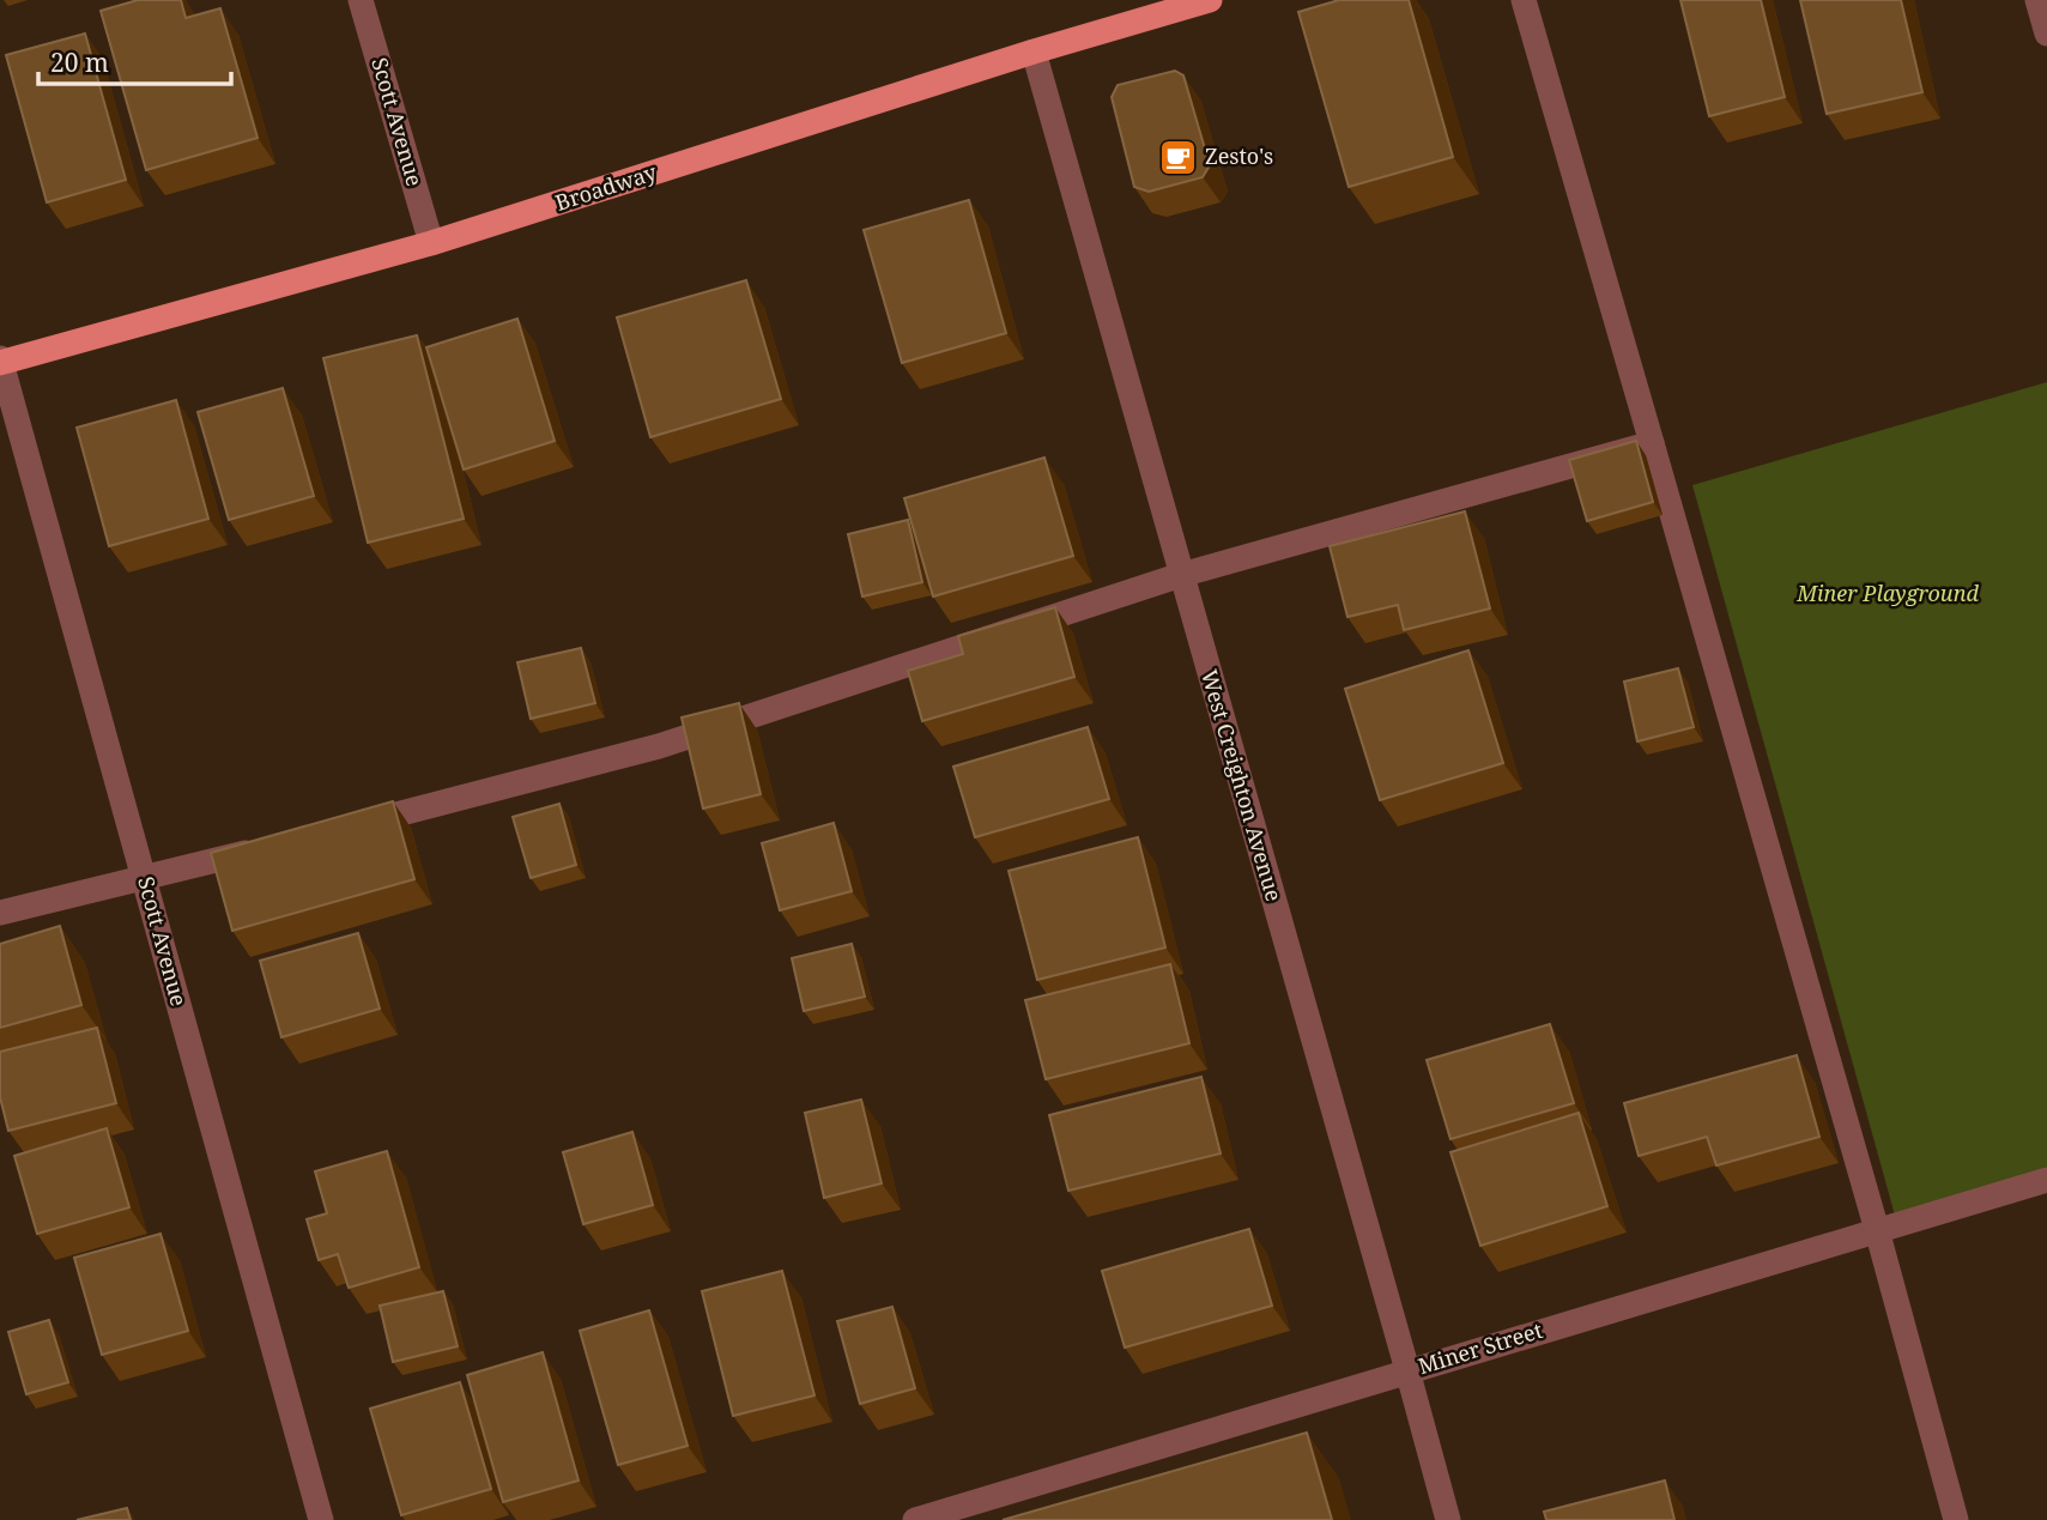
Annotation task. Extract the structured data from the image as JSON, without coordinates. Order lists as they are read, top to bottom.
{
  "streets": {
    "main road": ["Broadway"],
    "street": ["Scott Avenue", "West Creighton Avenue", "Miner Street"]
  },
  "crossings": [
    ["Scott Avenue", "Broadway"],
    ["Broadway", "West Creighton Avenue"],
    ["West Creighton Avenue", "Miner Street"]
  ],
  "parks": ["Miner Playground"],
  "places": {
    "cafe": ["Zesto's"]
  },
  "scale_bar": "20 m"
}
